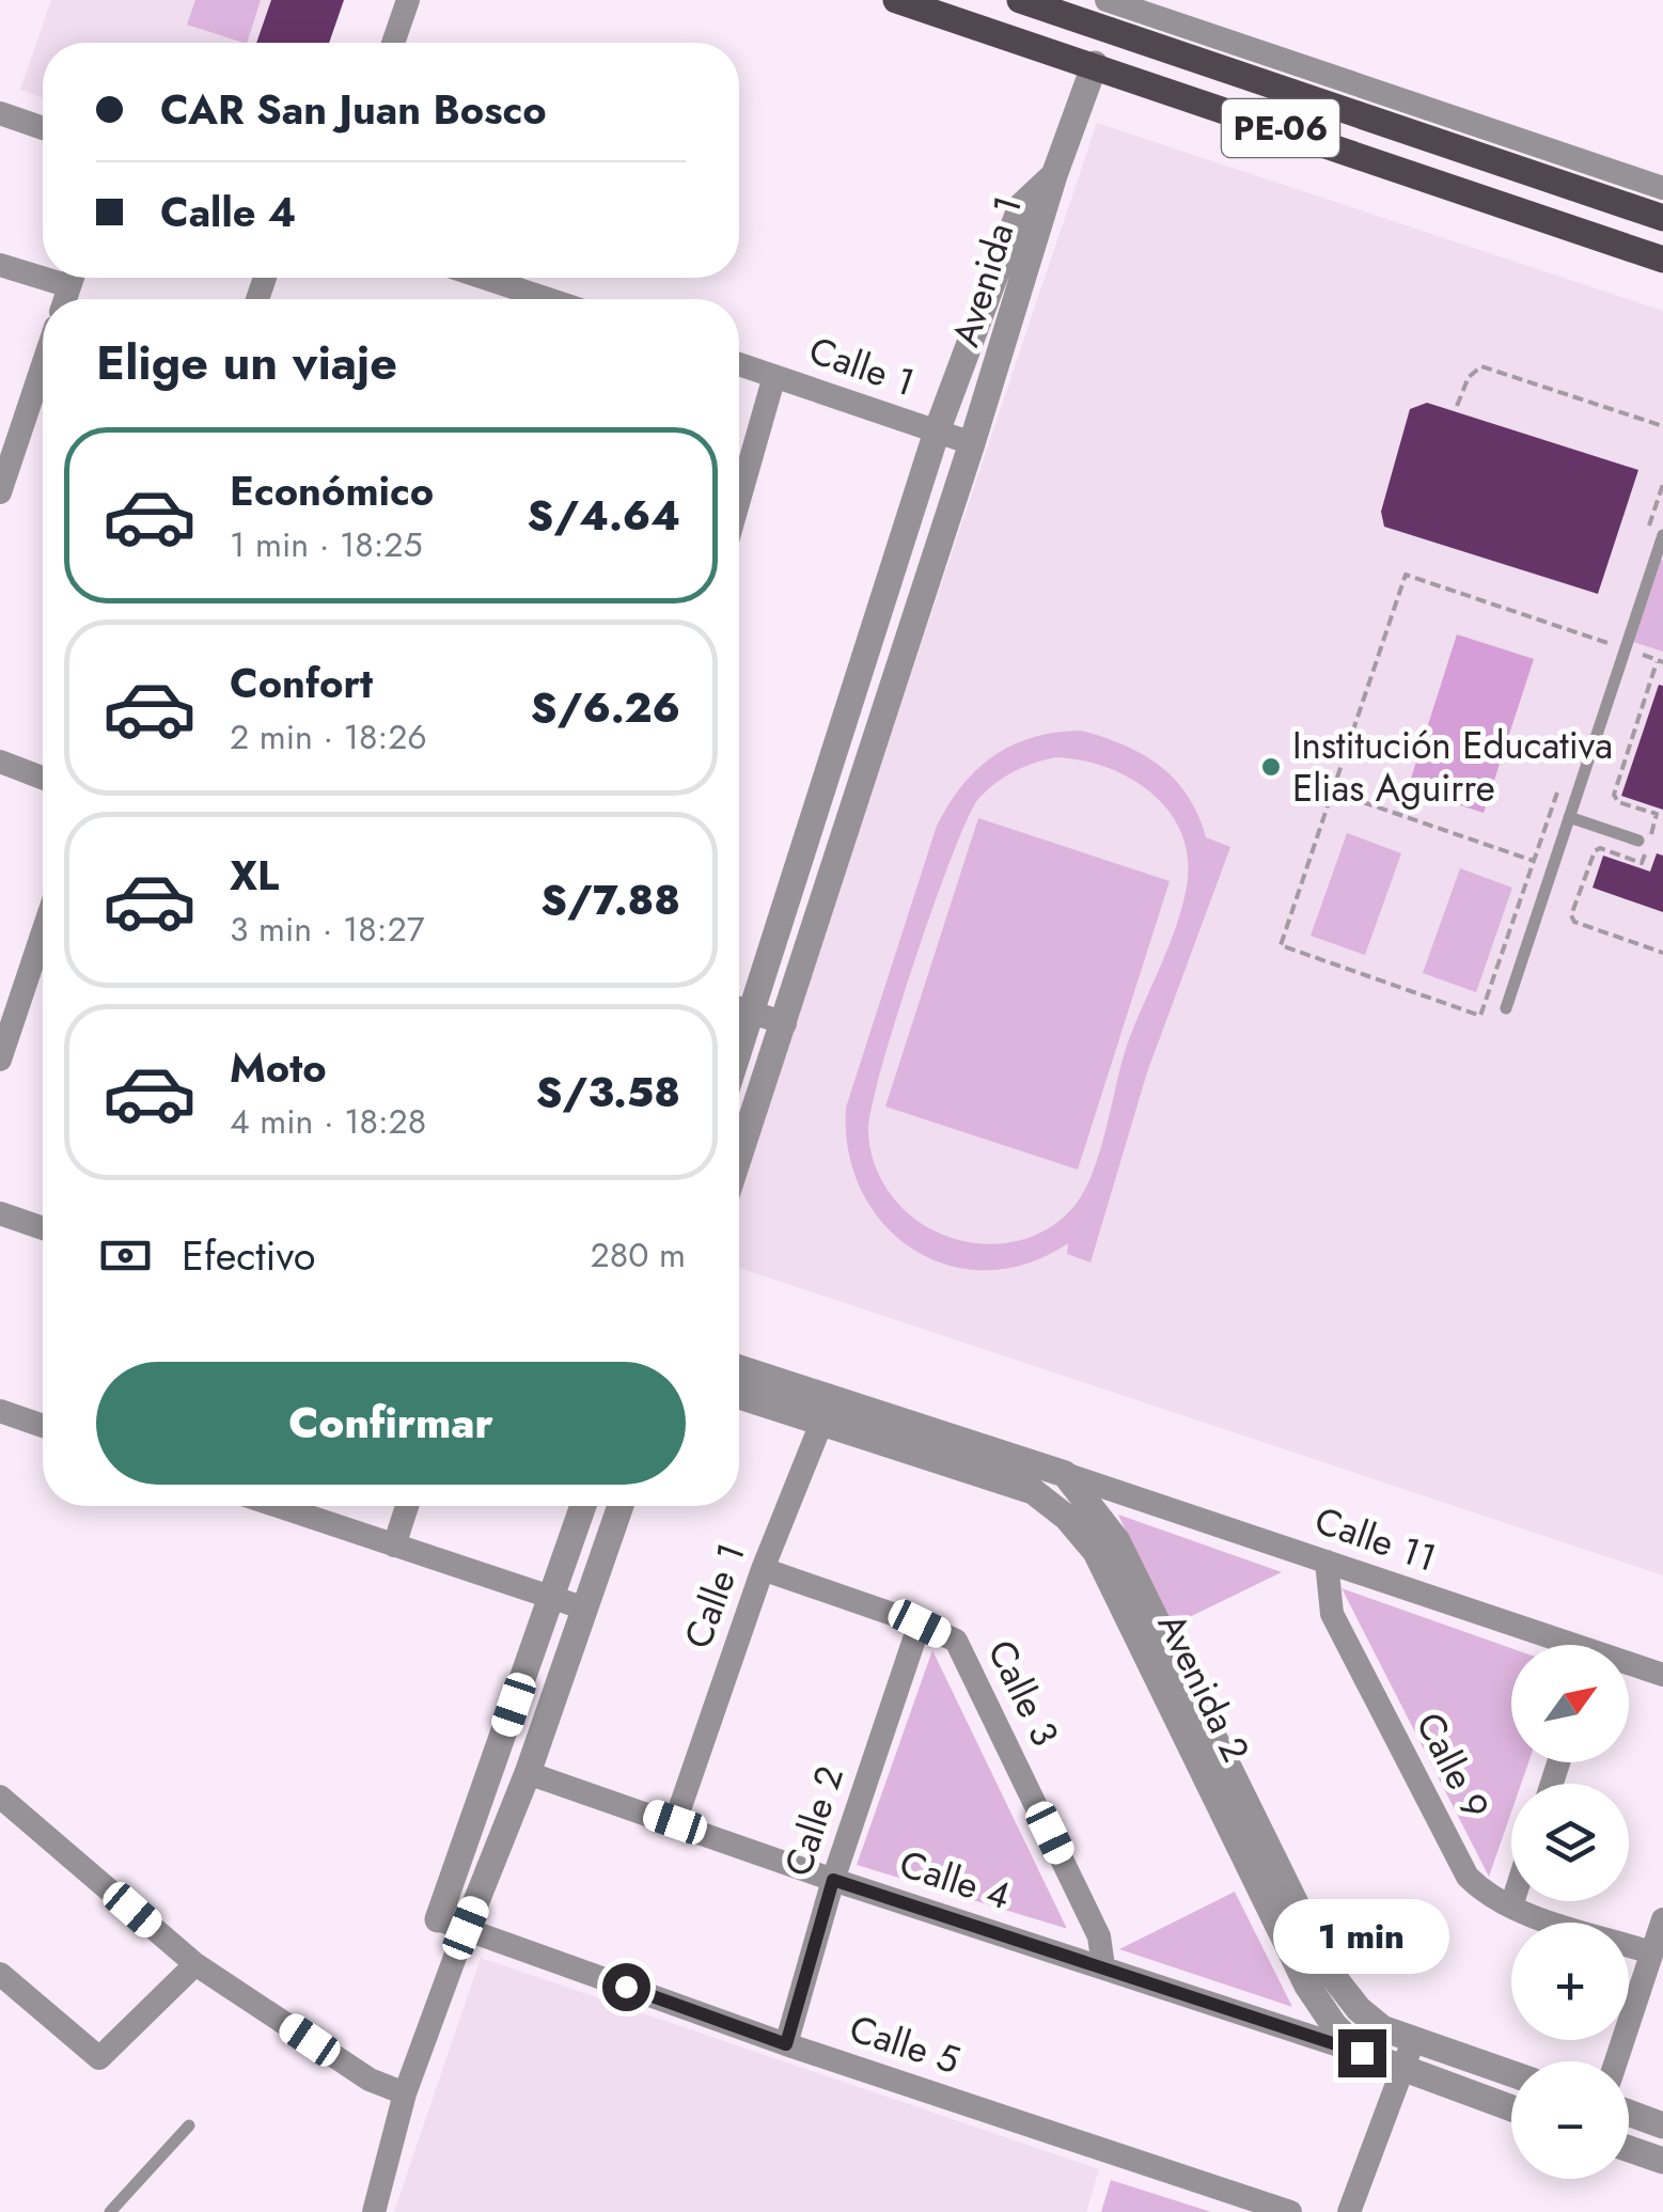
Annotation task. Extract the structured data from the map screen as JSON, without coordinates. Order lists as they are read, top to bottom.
{
  "streets": {
    "main road": ["PE-06"],
    "street": [
      "Avenida 1",
      "Calle 1",
      "Calle 11",
      "Avenida 2",
      "Calle 3",
      "Calle 9",
      "Calle 2",
      "Calle 4",
      "Calle 5"
    ]
  },
  "crossings": [
    ["Avenida 1", "Calle 1"],
    ["Calle 1", "Avenida 2"],
    ["Calle 1", "Calle 3"],
    ["Calle 1", "Calle 4"],
    ["Calle 11", "Avenida 2"],
    ["Calle 11", "Calle 9"],
    ["Avenida 2", "Calle 4"],
    ["Calle 3", "Calle 2"],
    ["Calle 3", "Calle 4"],
    ["Calle 2", "Calle 4"],
    ["Calle 2", "Calle 5"]
  ],
  "places": ["Institución Educativa Elias Aguirre"],
  "north": "top right",
  "page": {
    "banner": ["CAR San Juan Bosco", "Calle 4"],
    "heading": "Elige un viaje",
    "list": [
      {
        "name": "Económico",
        "note": "1 min · 18:25",
        "value": "S/4.64"
      },
      {
        "name": "Confort",
        "note": "2 min · 18:26",
        "value": "S/6.26"
      },
      {
        "name": "XL",
        "note": "3 min · 18:27",
        "value": "S/7.88"
      },
      {
        "name": "Moto",
        "note": "4 min · 18:28",
        "value": "S/3.58"
      }
    ],
    "pay": ["Efectivo", "280 m"],
    "buttons": "Confirmar",
    "map_buttons": ["+", "−"],
    "bubble": "1 min"
  }
}
